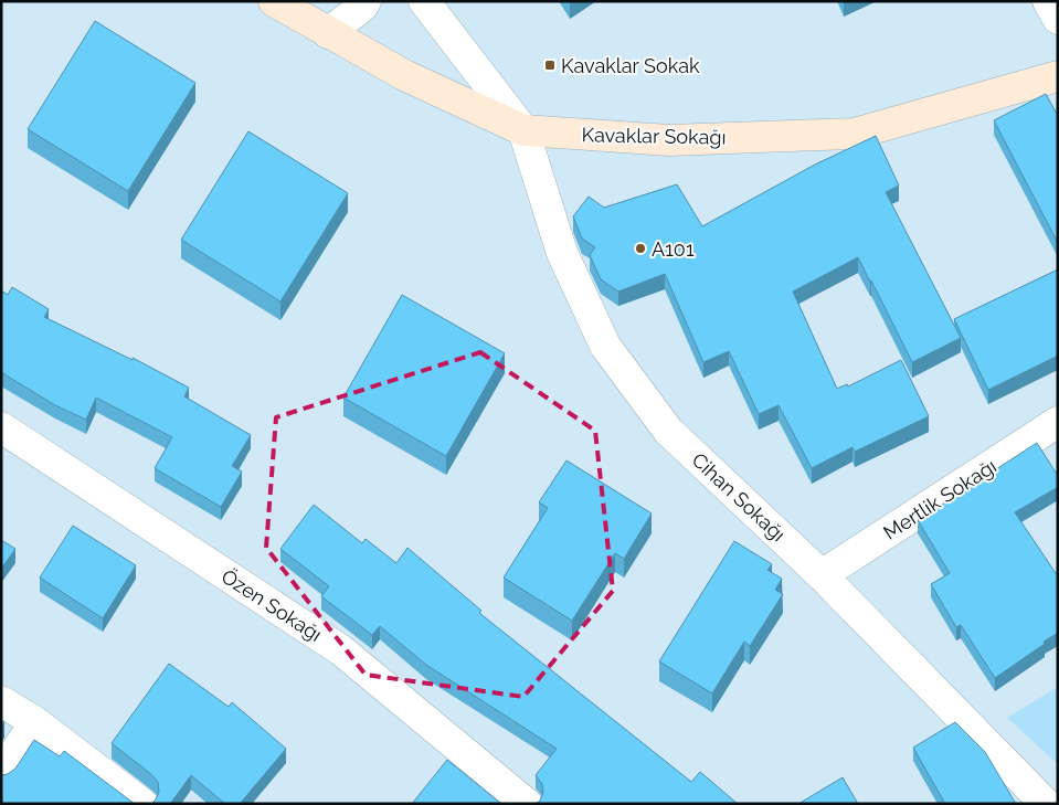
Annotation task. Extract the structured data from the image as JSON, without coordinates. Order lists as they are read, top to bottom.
{
  "streets": {
    "street": [
      "Kavaklar Sokağı",
      "Cihan Sokağı",
      "Mertlik Sokağı",
      "Özen Sokağı"
    ]
  },
  "crossings": [
    ["Kavaklar Sokağı", "Cihan Sokağı"],
    ["Cihan Sokağı", "Mertlik Sokağı"]
  ],
  "places": {
    "transit": ["Kavaklar Sokak"],
    "other": ["A101"]
  }
}
